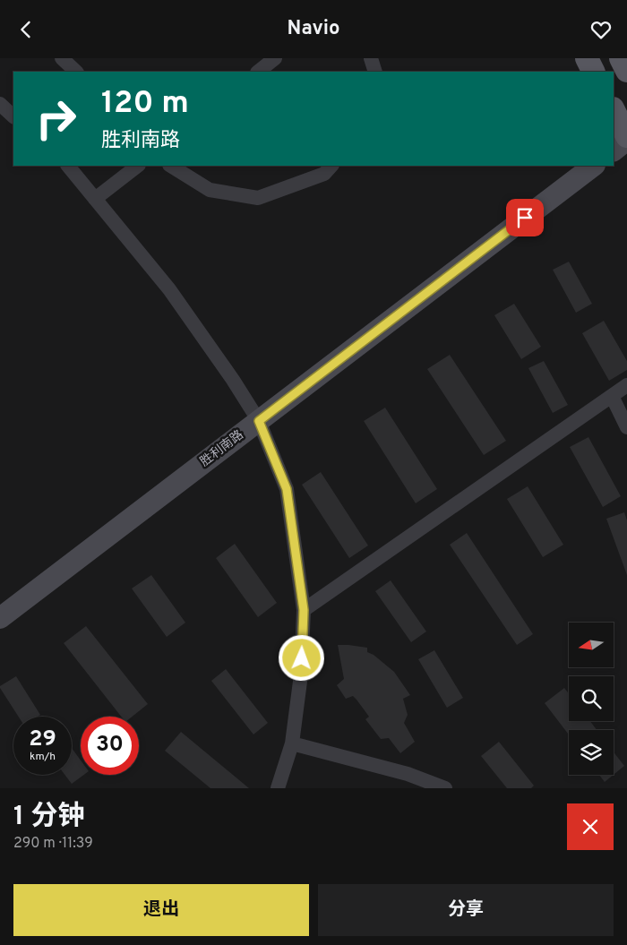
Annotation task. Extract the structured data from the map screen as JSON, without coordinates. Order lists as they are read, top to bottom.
{
  "streets": {
    "main road": ["胜利南路"]
  },
  "north": "left",
  "page": {
    "header": "Navio",
    "turn": ["120 m", "胜利南路"],
    "speed": "29 km/h",
    "limit": "30",
    "heading": ["1 分钟", "290 m · 11:39"],
    "buttons": ["退出", "分享"]
  }
}
